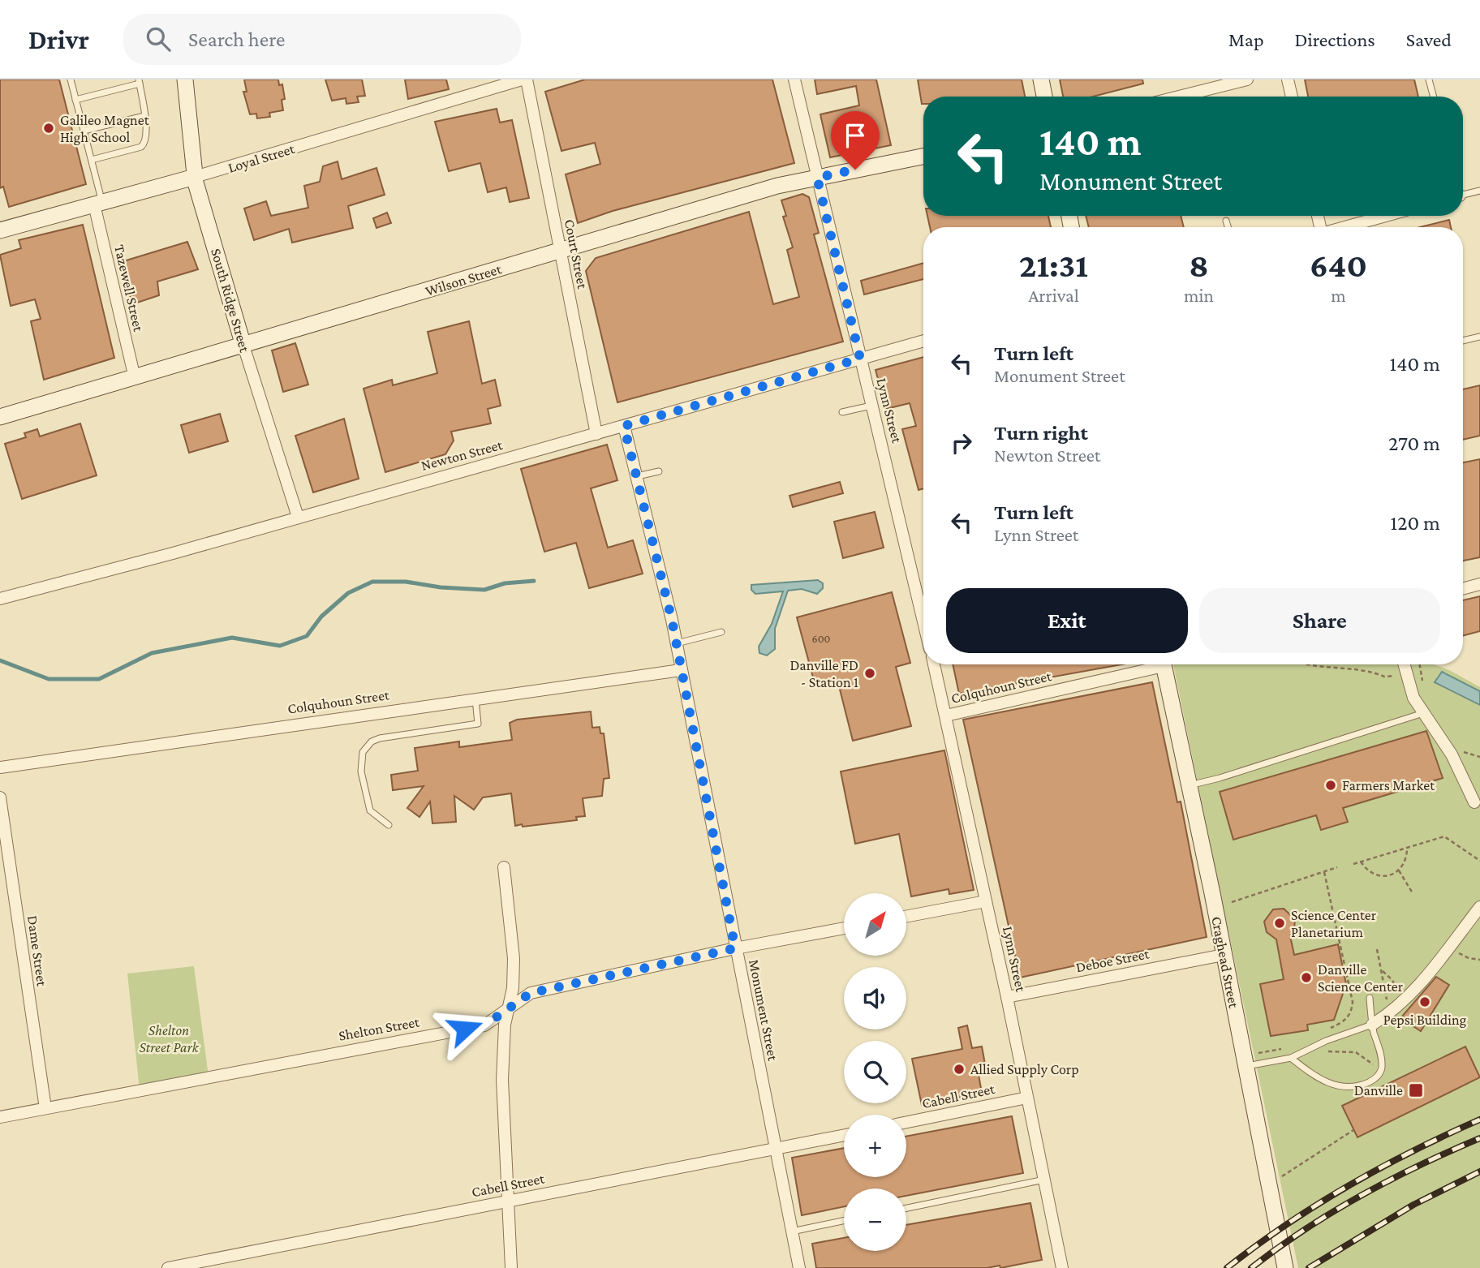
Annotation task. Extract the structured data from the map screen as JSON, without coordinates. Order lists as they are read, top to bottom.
{
  "streets": {
    "street": [
      "Loyal Street",
      "Court Street",
      "Wilson Street",
      "Tazewell Street",
      "South Ridge Street",
      "Lynn Street",
      "Newton Street",
      "Colquhoun Street",
      "Dame Street",
      "Deboe Street",
      "Craghead Street",
      "Monument Street",
      "Shelton Street",
      "Cabell Street"
    ]
  },
  "crossings": [
    ["Loyal Street", "Tazewell Street"],
    ["Loyal Street", "South Ridge Street"],
    ["Court Street", "Wilson Street"],
    ["Court Street", "Newton Street"],
    ["Wilson Street", "Tazewell Street"],
    ["Wilson Street", "South Ridge Street"],
    ["Wilson Street", "Lynn Street"],
    ["South Ridge Street", "Newton Street"],
    ["Lynn Street", "Newton Street"],
    ["Lynn Street", "Colquhoun Street"],
    ["Lynn Street", "Deboe Street"],
    ["Lynn Street", "Cabell Street"],
    ["Newton Street", "Monument Street"],
    ["Colquhoun Street", "Monument Street"],
    ["Dame Street", "Shelton Street"],
    ["Deboe Street", "Craghead Street"],
    ["Monument Street", "Shelton Street"],
    ["Monument Street", "Cabell Street"]
  ],
  "parks": ["Shelton Street Park"],
  "places": {
    "other": [
      "Galileo Magnet High School",
      "Danville FD - Station 1",
      "Farmers Market",
      "Science Center Planetarium",
      "Danville Science Center",
      "Pepsi Building",
      "Allied Supply Corp"
    ],
    "transit": ["Danville"]
  },
  "house_numbers": ["600"],
  "north": "top right",
  "page": {
    "header": "Drivr",
    "search": "Search here",
    "nav": ["Map", "Directions", "Saved"],
    "turn": ["140 m", "Monument Street"],
    "eta": [
      "21:31",
      "Arrival",
      "8",
      "min",
      "640",
      "m"
    ],
    "list": [
      {
        "name": "Turn left",
        "note": "Monument Street",
        "value": "140 m"
      },
      {
        "name": "Turn right",
        "note": "Newton Street",
        "value": "270 m"
      },
      {
        "name": "Turn left",
        "note": "Lynn Street",
        "value": "120 m"
      }
    ],
    "buttons": ["Exit", "Share"],
    "map_buttons": ["+", "−"]
  }
}
